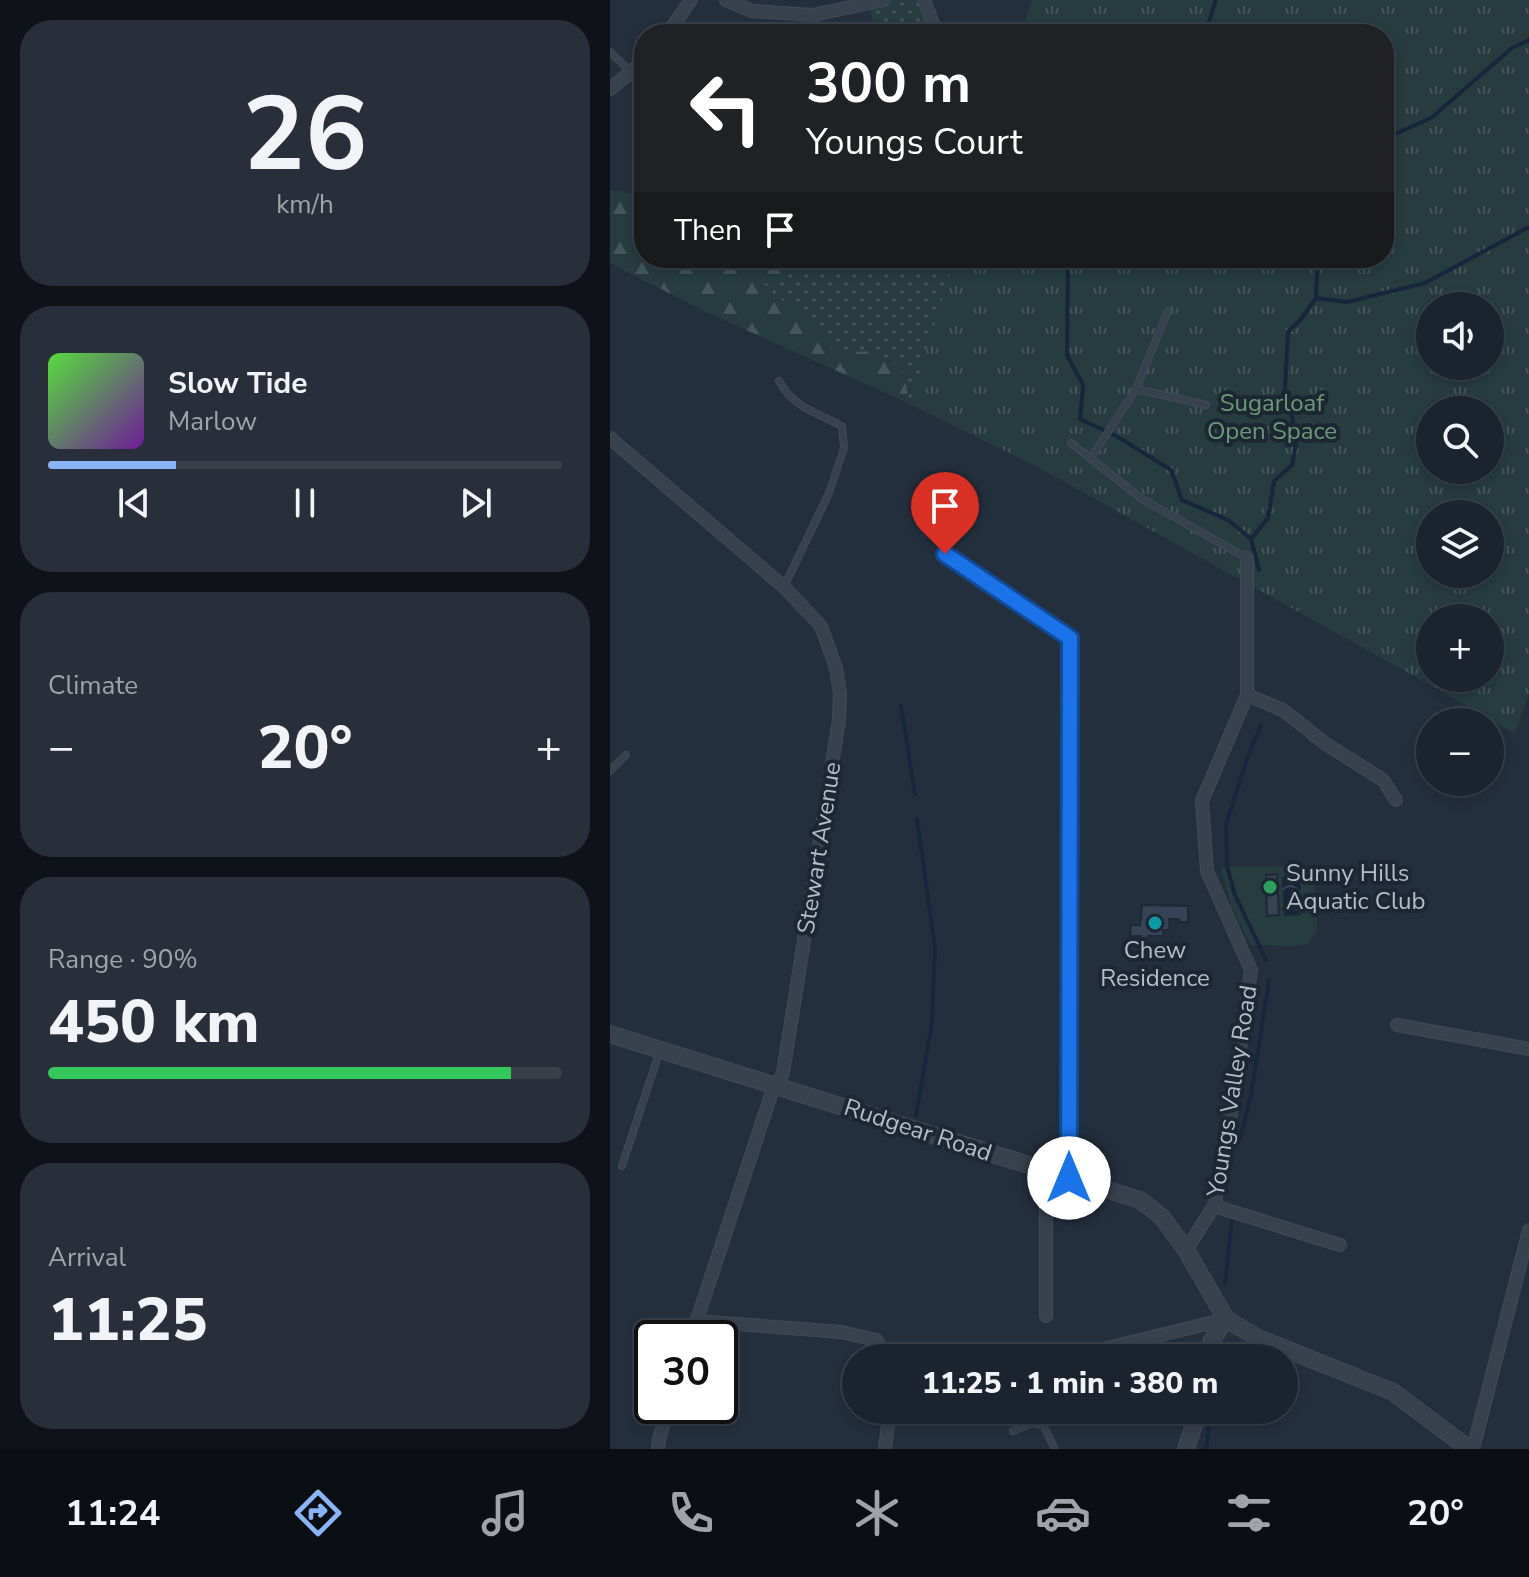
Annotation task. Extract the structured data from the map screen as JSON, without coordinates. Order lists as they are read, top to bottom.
{
  "streets": {
    "street": ["Stewart Avenue", "Youngs Valley Road", "Rudgear Road"]
  },
  "crossings": [
    ["Stewart Avenue", "Rudgear Road"],
    ["Youngs Valley Road", "Rudgear Road"]
  ],
  "parks": ["Sugarloaf Open Space"],
  "places": ["Sunny Hills Aquatic Club", "Chew Residence"],
  "page": {
    "tile": [
      ["26", "km/h"],
      "Climate",
      ["Range · 90%", "450 km"],
      ["Arrival", "11:25"]
    ],
    "turn": ["300 m", "Youngs Court"],
    "then": "Then",
    "map_buttons": ["+", "−"],
    "song": ["Slow Tide", "Marlow"],
    "heat": ["−", "20°", "+"],
    "limit": "30",
    "trip": "11:25 · 1 min · 380 m",
    "tabs": ["11:24", "20°"]
  }
}
